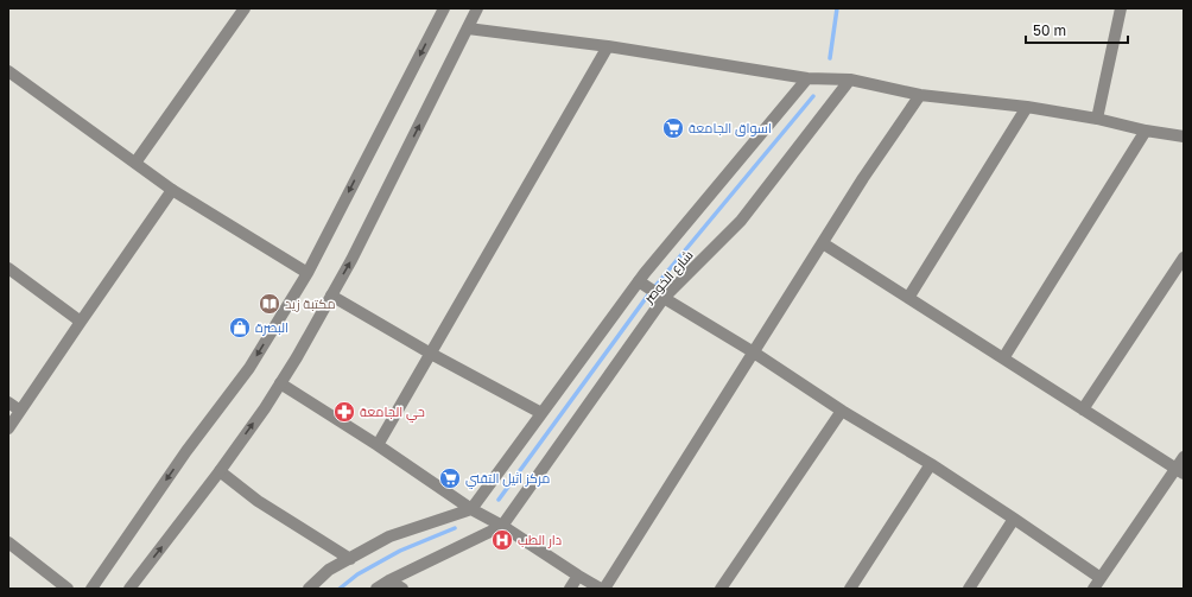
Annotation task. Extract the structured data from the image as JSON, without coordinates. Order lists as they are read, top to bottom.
{
  "streets": {
    "street": ["شارع الخوصر"]
  },
  "places": {
    "supermarket": ["اسواق الجامعة", "مركز اثيل التقني"],
    "library": ["مكتبة زيد"],
    "shop": ["البصرة"],
    "pharmacy": ["حي الجامعة"],
    "hospital": ["دار الطب"]
  },
  "scale_bar": "50 m"
}
